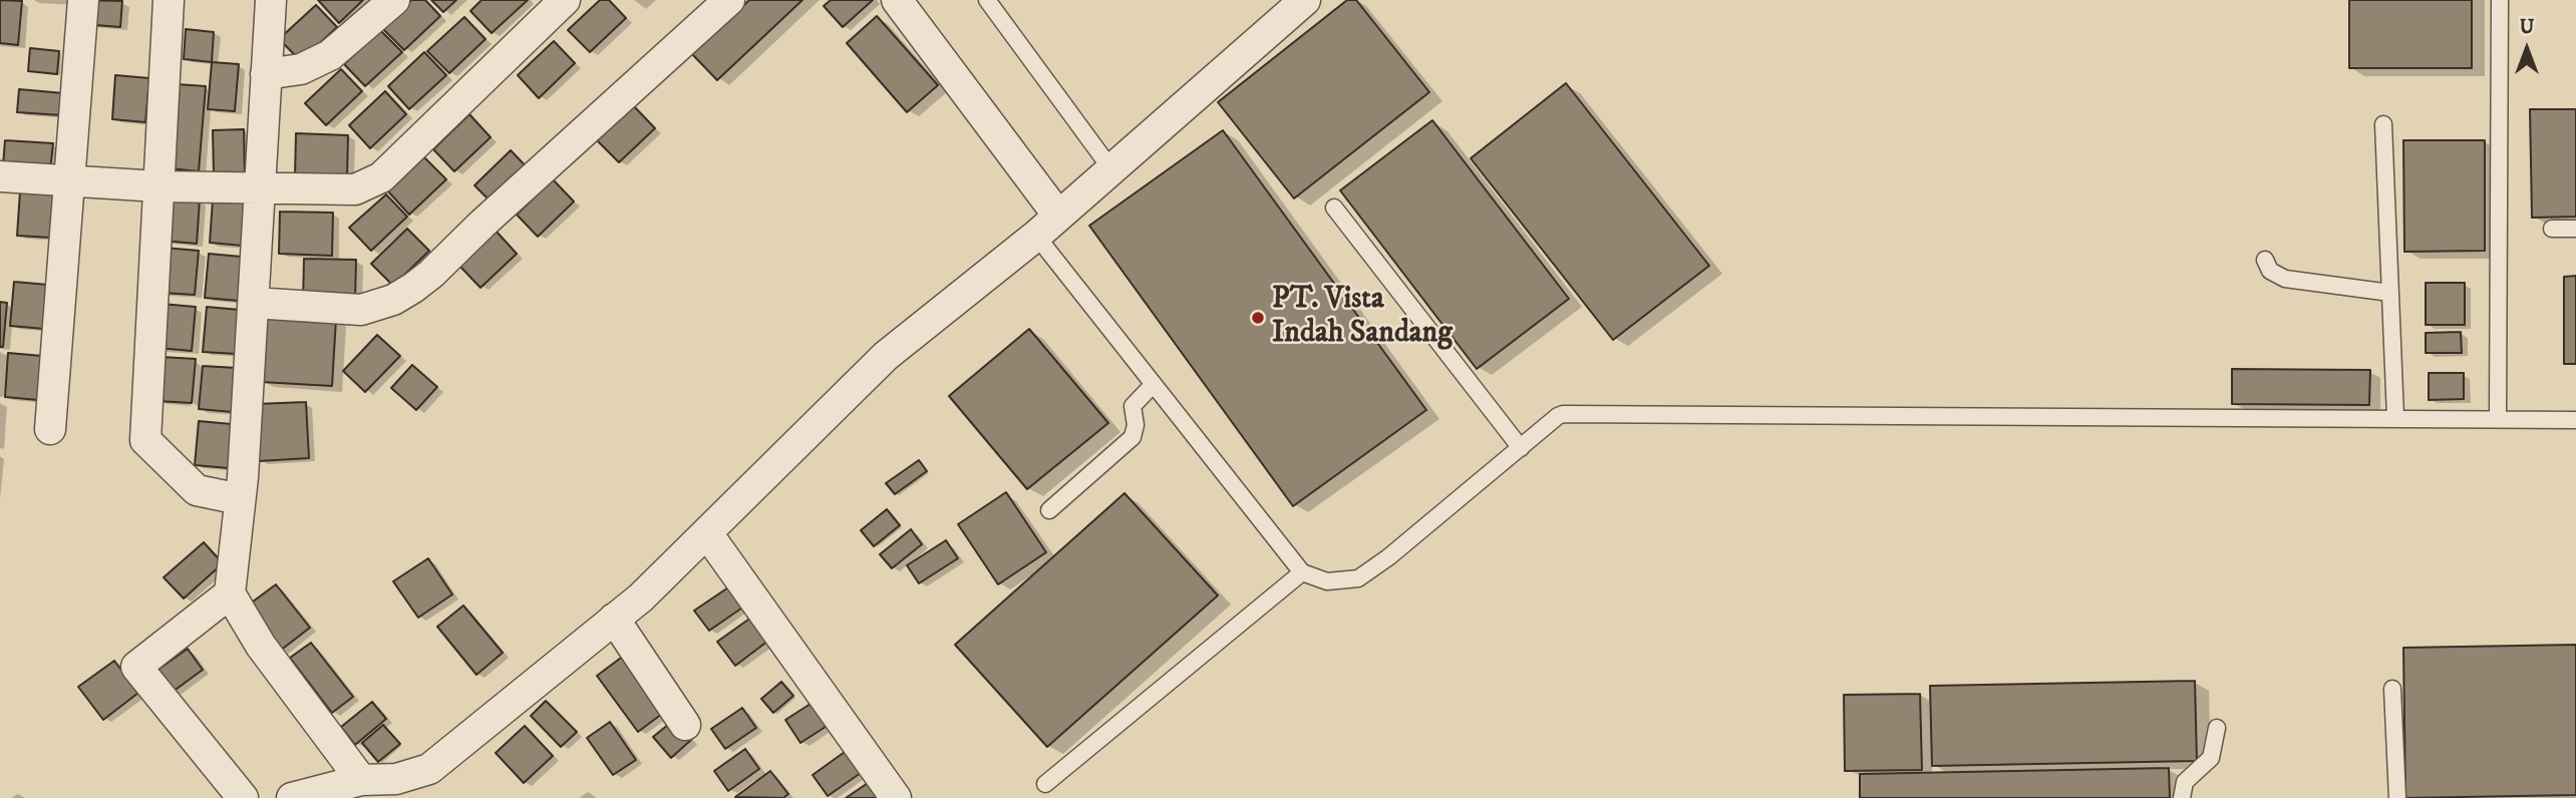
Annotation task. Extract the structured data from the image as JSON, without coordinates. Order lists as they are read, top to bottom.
{
  "places": ["PT. Vista Indah Sandang"],
  "north": "top"
}
